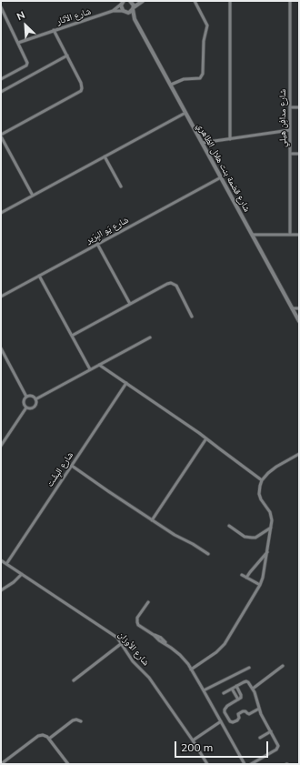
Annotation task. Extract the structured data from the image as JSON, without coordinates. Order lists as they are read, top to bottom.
{
  "streets": {
    "street": [
      "شارع الآثار",
      "شارع مدافِن هيلي",
      "شارع قضمة بنت هلال الظاهري",
      "شارع يَو البِرَير",
      "شارع البِشْت",
      "شارع الأوزان"
    ]
  },
  "crossings": [
    ["شارع الآثار", "شارع قضمة بنت هلال الظاهري"],
    ["شارع قضمة بنت هلال الظاهري", "شارع يَو البِرَير"],
    ["شارع البِشْت", "شارع الأوزان"]
  ],
  "scale_bar": "200 m",
  "north": "top left"
}
